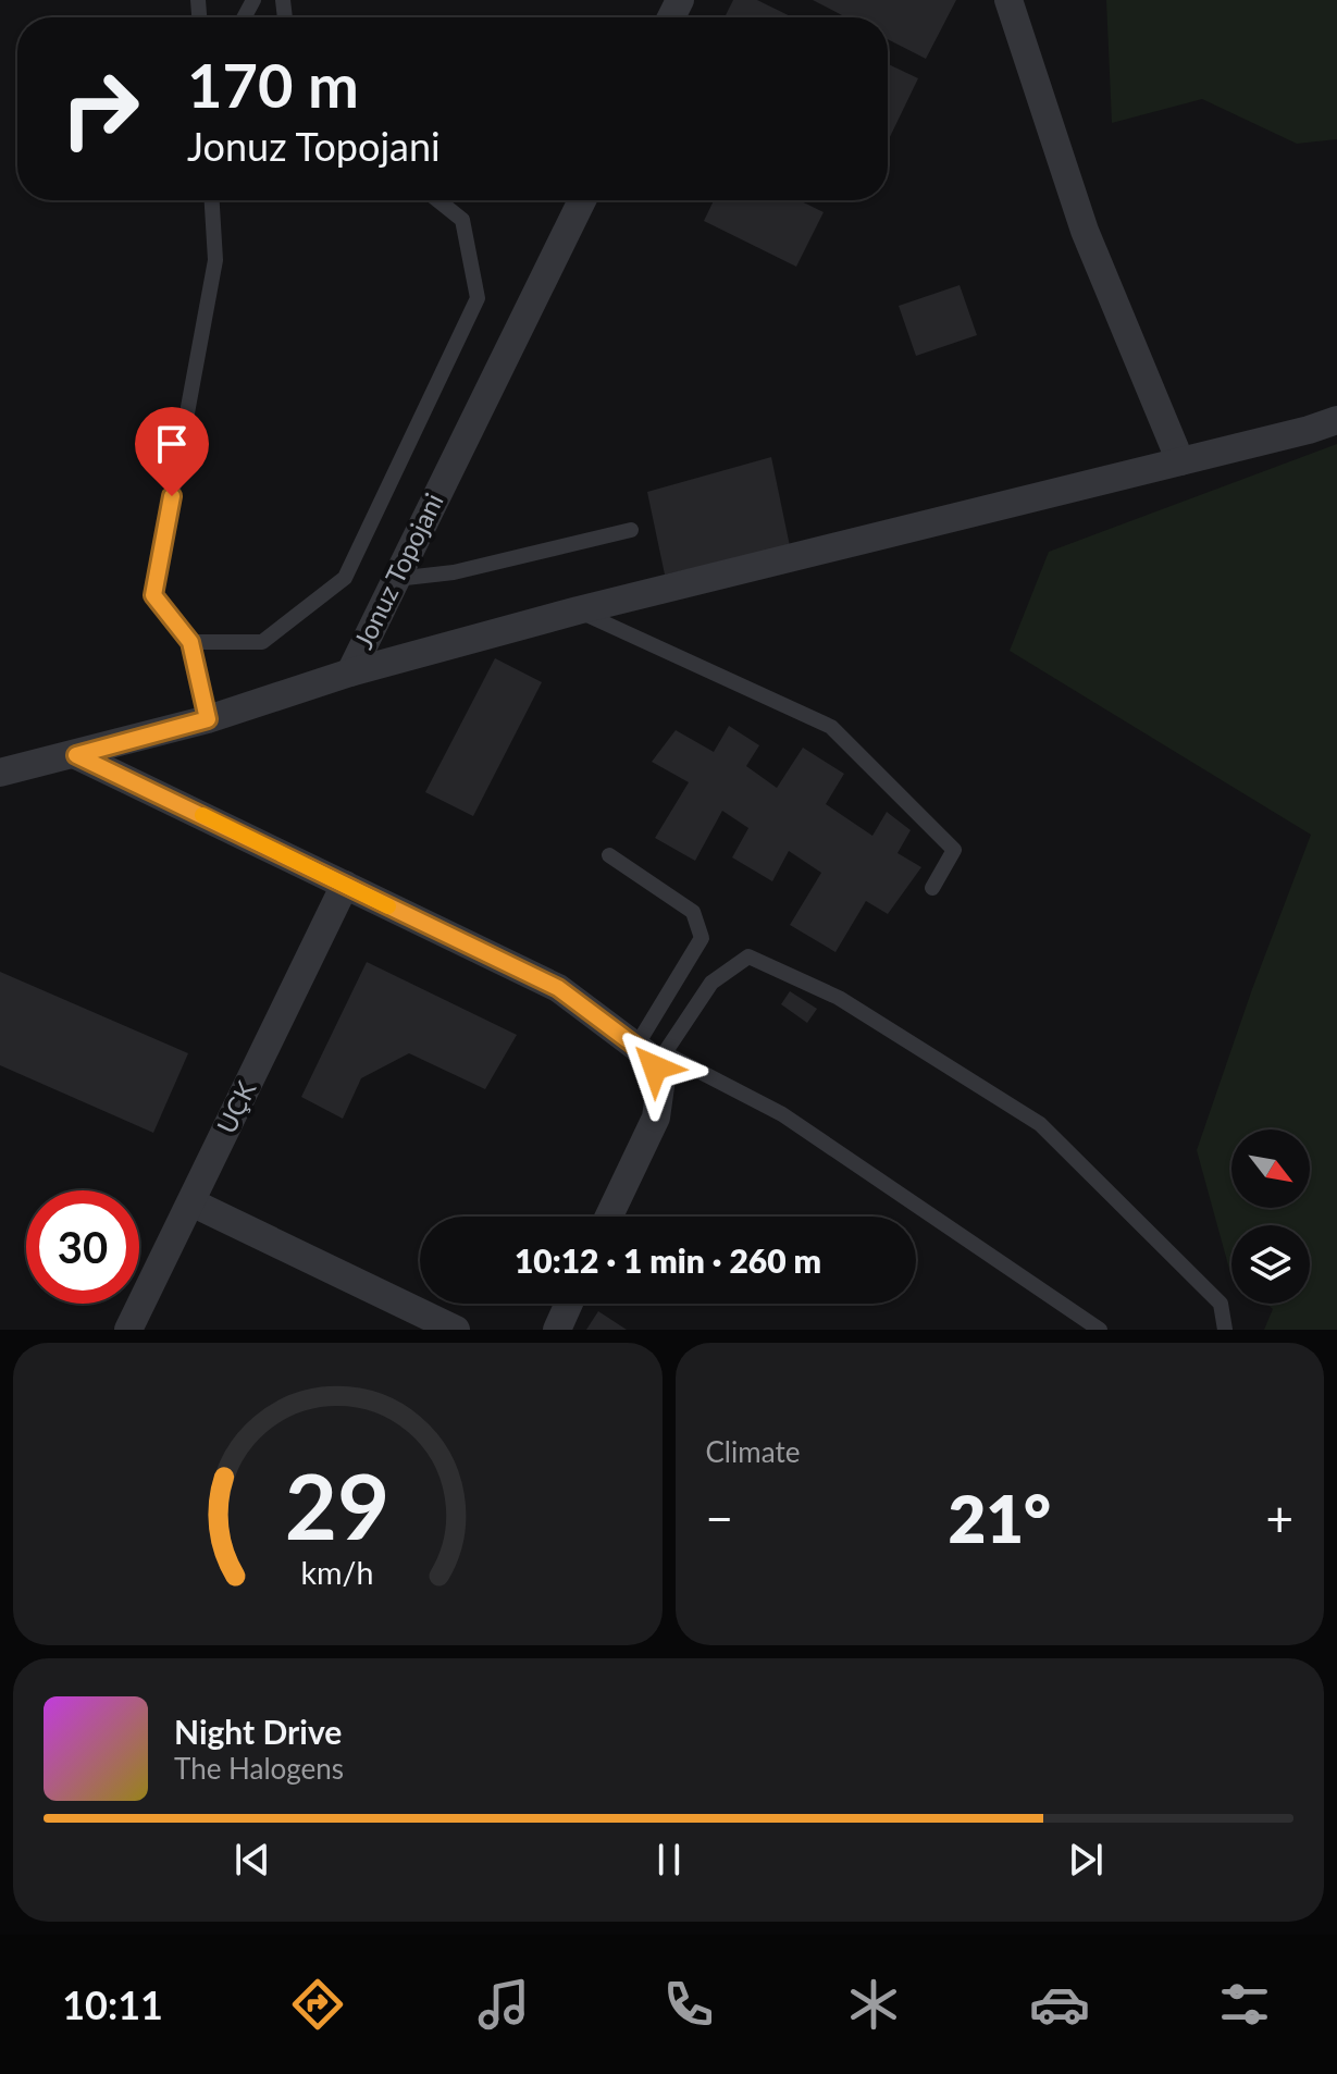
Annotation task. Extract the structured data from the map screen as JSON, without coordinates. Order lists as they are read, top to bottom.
{
  "streets": {
    "street": ["Jonuz Topojani", "UÇK"]
  },
  "north": "bottom right",
  "page": {
    "turn": ["170 m", "Jonuz Topojani"],
    "limit": "30",
    "trip": "10:12 · 1 min · 260 m",
    "tile": "Climate",
    "heat": ["−", "21°", "+"],
    "song": ["Night Drive", "The Halogens"],
    "tabs": "10:11",
    "gauge": ["29", "km/h"]
  }
}
